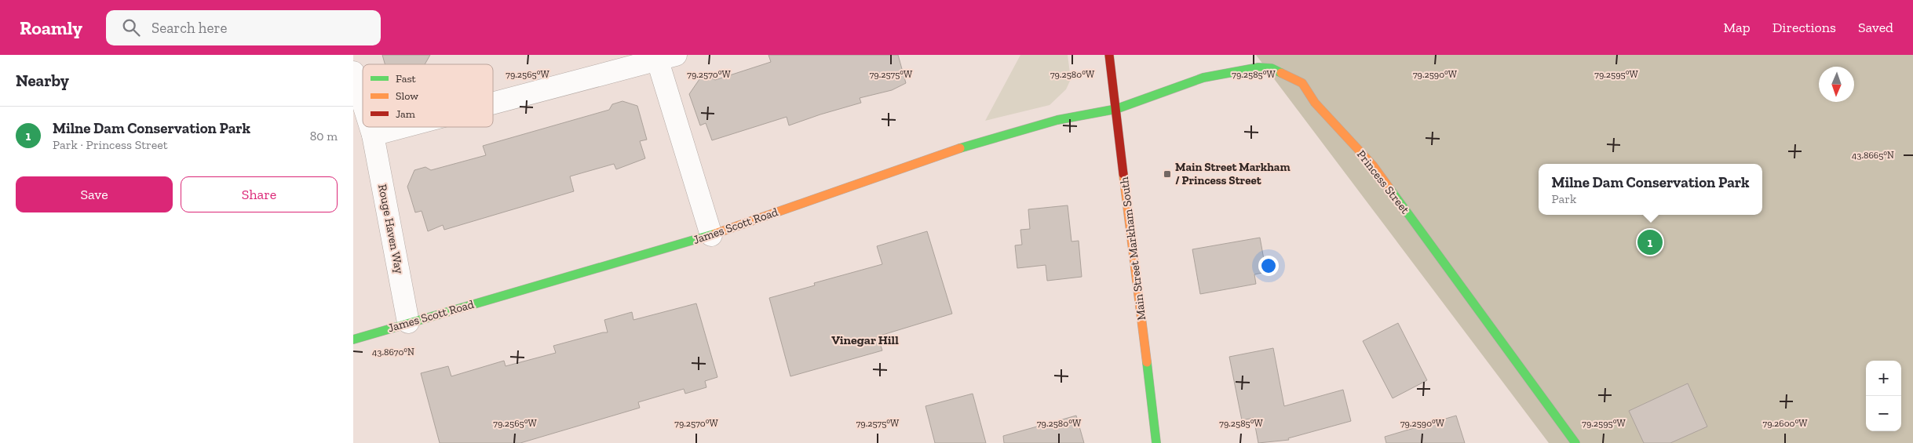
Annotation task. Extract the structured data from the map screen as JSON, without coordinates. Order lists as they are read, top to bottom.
{
  "streets": {
    "street": [
      "Princess Street",
      "James Scott Road",
      "Rouge Haven Way",
      "Main Street Markham South"
    ]
  },
  "crossings": [
    ["Princess Street", "James Scott Road"],
    ["Princess Street", "Main Street Markham South"],
    ["James Scott Road", "Rouge Haven Way"],
    ["James Scott Road", "Main Street Markham South"]
  ],
  "districts": ["Vinegar Hill"],
  "places": {
    "transit": ["Main Street Markham / Princess Street"]
  },
  "legend": ["Fast", "Slow", "Jam"],
  "north": "bottom",
  "page": {
    "header": "Roamly",
    "search": "Search here",
    "nav": ["Map", "Directions", "Saved"],
    "heading": "Nearby",
    "list": [
      {
        "mark": "1",
        "name": "Milne Dam Conservation Park",
        "note": "Park · Princess Street",
        "value": "80 m"
      }
    ],
    "popup": ["Milne Dam Conservation Park", "Park"],
    "buttons": ["Save", "Share"],
    "pins": "1",
    "map_buttons": ["+", "−"]
  },
  "coordinates": [
    "79.2565°W",
    "79.2570°W",
    "79.2575°W",
    "79.2580°W",
    "79.2585°W",
    "79.2590°W",
    "79.2595°W",
    "43.8665°N",
    "43.8670°N",
    "79.2600°W"
  ]
}
